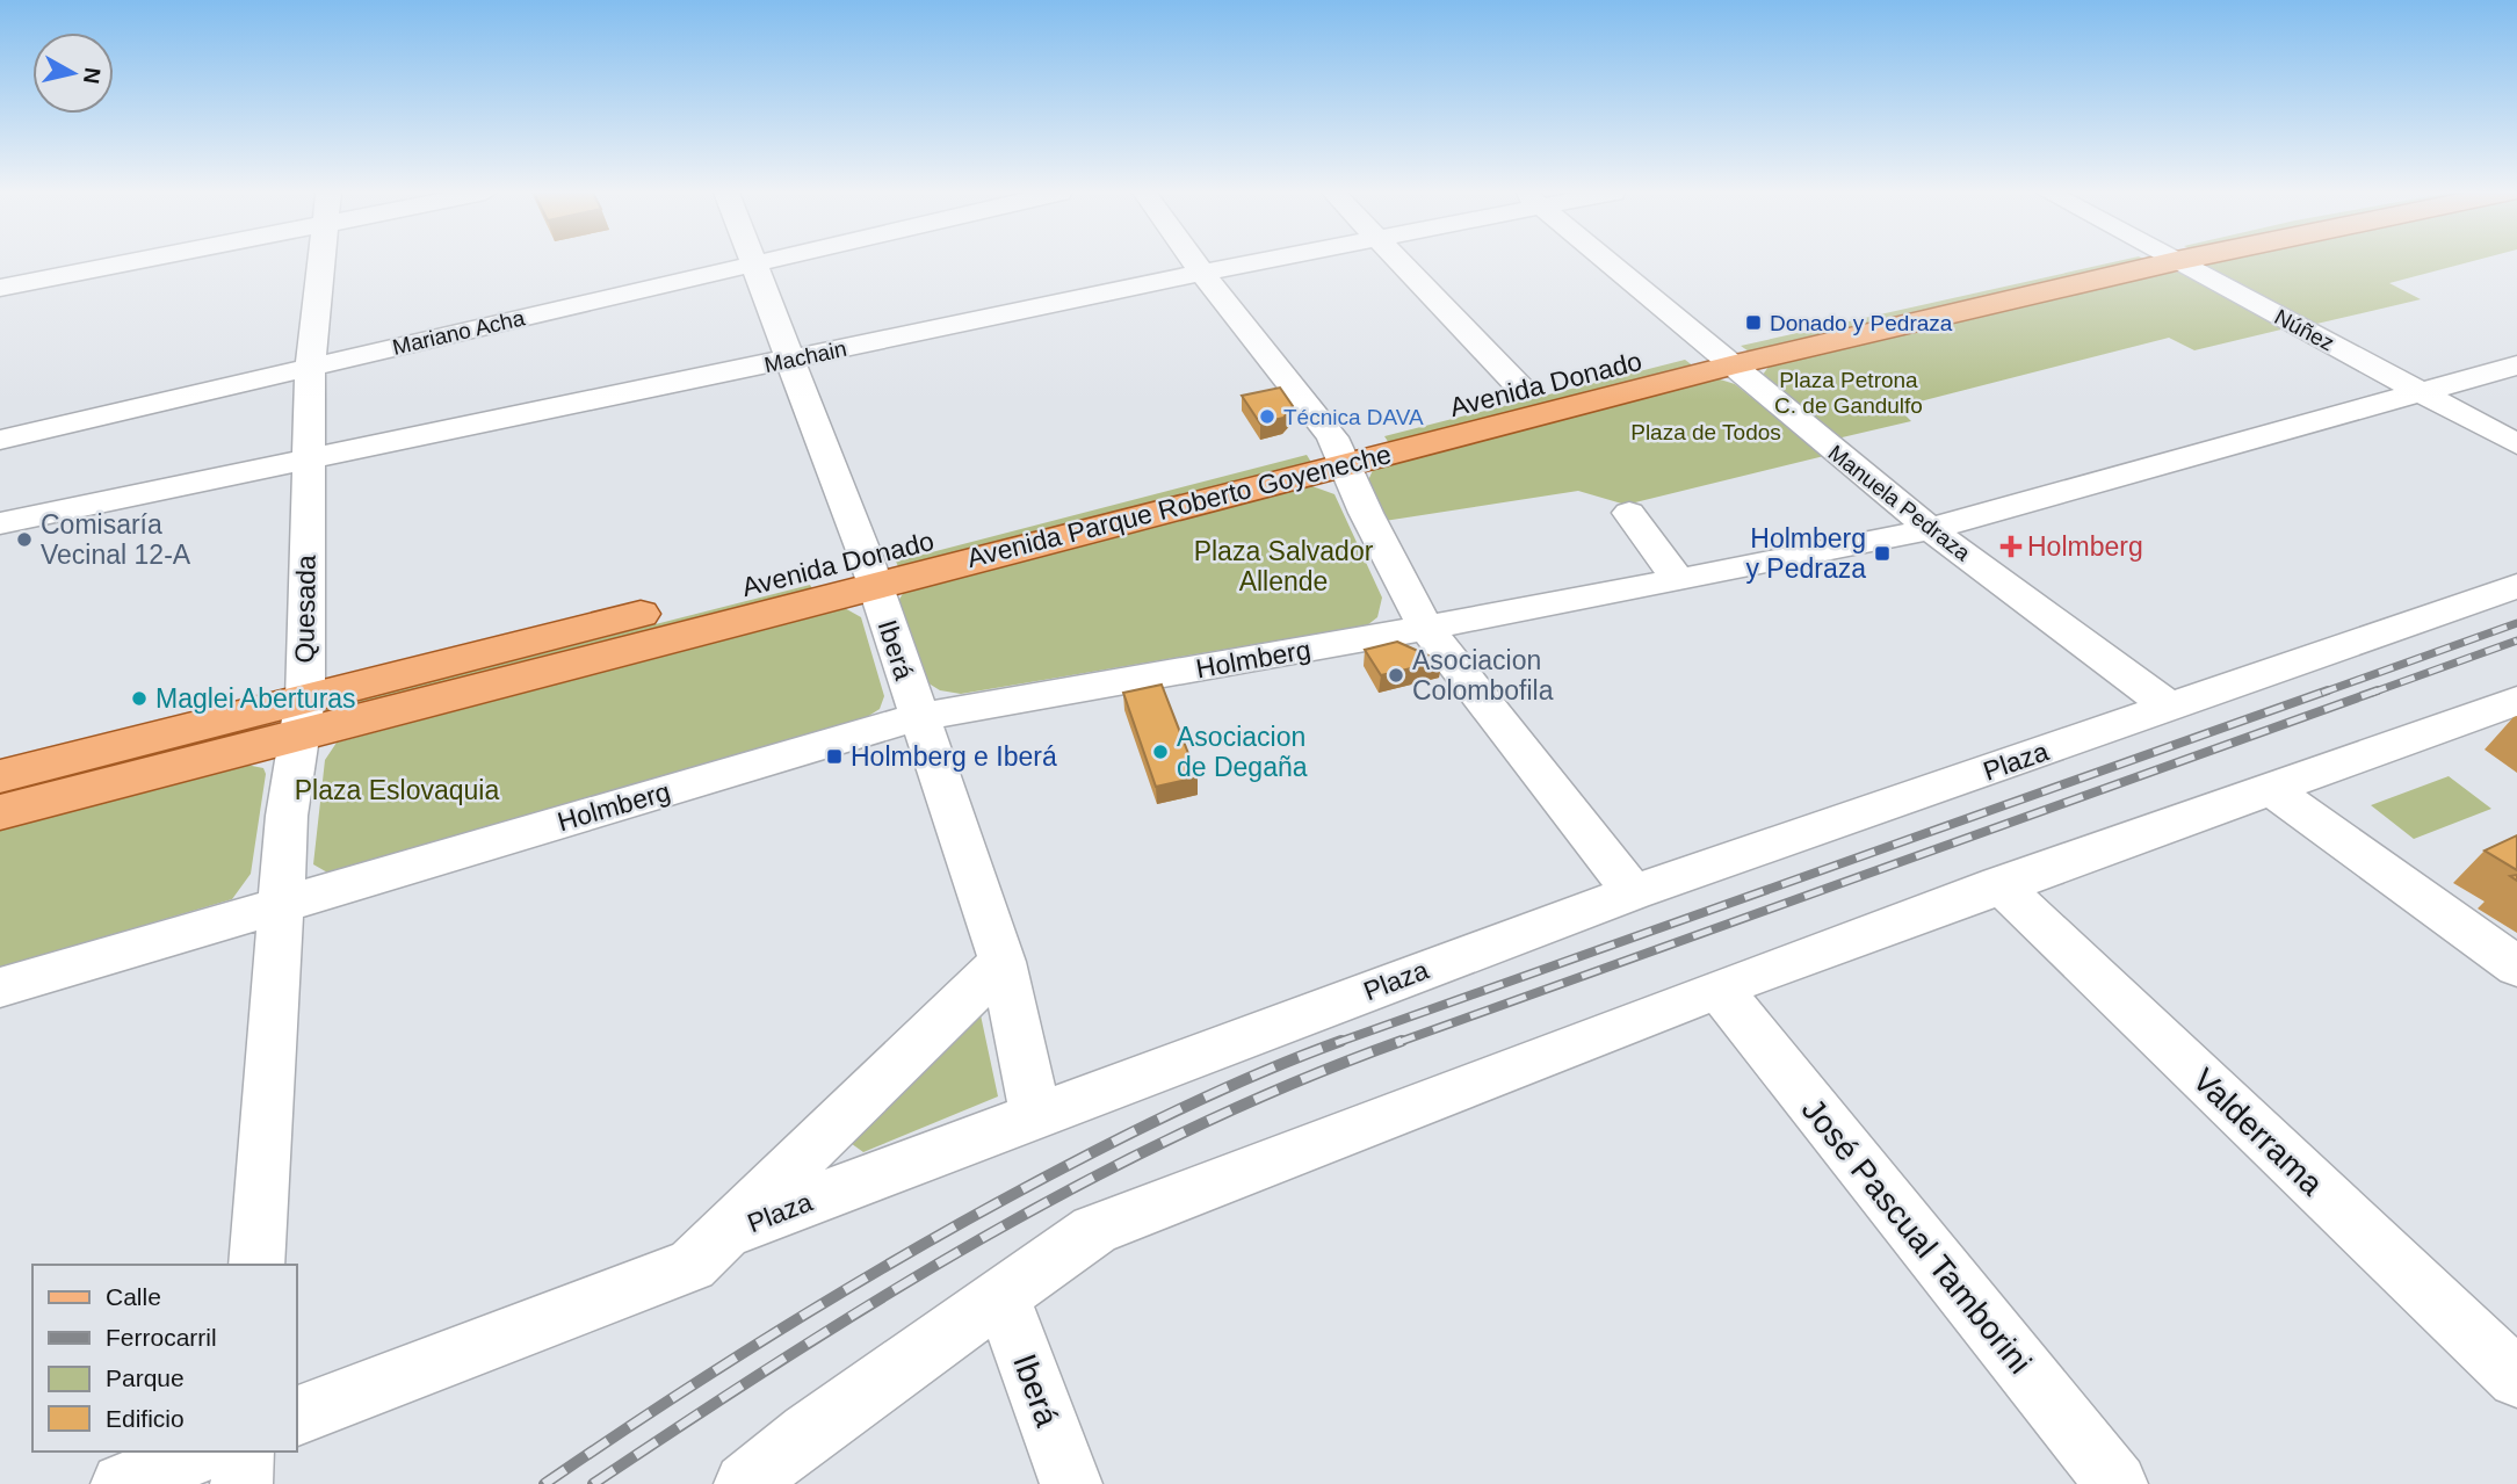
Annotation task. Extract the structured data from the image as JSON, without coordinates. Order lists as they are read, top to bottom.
{
  "streets": {
    "main road": ["Avenida Donado", "Avenida Parque Roberto Goyeneche"],
    "street": [
      "Núñez",
      "Mariano Acha",
      "Machain",
      "Manuela Pedraza",
      "Quesada",
      "Iberá",
      "Holmberg",
      "Plaza",
      "Valderrama",
      "José Pascual Tamborini"
    ]
  },
  "crossings": [
    ["Núñez", "Holmberg"],
    ["Mariano Acha", "Quesada"],
    ["Mariano Acha", "Iberá"],
    ["Machain", "Quesada"],
    ["Machain", "Iberá"],
    ["Avenida Donado", "Manuela Pedraza"],
    ["Avenida Donado", "Avenida Parque Roberto Goyeneche"],
    ["Avenida Donado", "Iberá"],
    ["Manuela Pedraza", "Avenida Parque Roberto Goyeneche"],
    ["Manuela Pedraza", "Holmberg"],
    ["Manuela Pedraza", "Plaza"],
    ["Quesada", "Holmberg"],
    ["Iberá", "Holmberg"],
    ["Iberá", "Plaza"]
  ],
  "parks": [
    "Plaza Petrona C. de Gandulfo",
    "Plaza de Todos",
    "Plaza Salvador Allende",
    "Plaza Eslovaquia"
  ],
  "places": {
    "transit": ["Donado y Pedraza", "Holmberg y Pedraza", "Holmberg e Iberá"],
    "other": [
      "Técnica DAVA",
      "Comisaría Vecinal 12-A",
      "Asociacion Colombofila",
      "Maglei Aberturas",
      "Asociacion de Degaña"
    ],
    "health": ["Holmberg"]
  },
  "legend": [
    "Calle",
    "Ferrocarril",
    "Parque",
    "Edificio"
  ],
  "north": "right"
}
